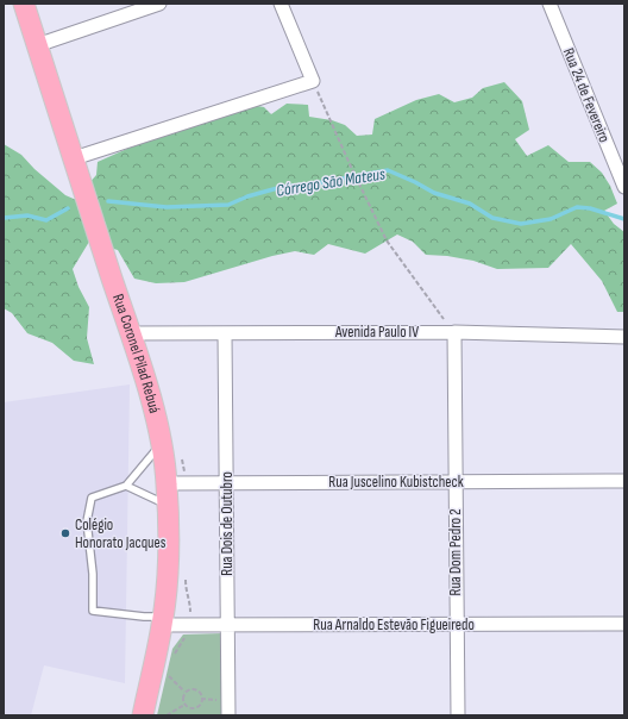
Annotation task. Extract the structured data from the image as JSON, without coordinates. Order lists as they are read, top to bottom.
{
  "streets": {
    "main road": ["Rua Coronel Pilad Rebuá"],
    "street": [
      "Rua 24 de Fevereiro",
      "Avenida Paulo IV",
      "Rua Juscelino Kubistcheck",
      "Rua Dois de Outubro",
      "Rua Dom Pedro 2",
      "Rua Arnaldo Estevão Figueiredo"
    ]
  },
  "crossings": [
    ["Avenida Paulo IV", "Rua Coronel Pilad Rebuá"],
    ["Avenida Paulo IV", "Rua Dois de Outubro"],
    ["Avenida Paulo IV", "Rua Dom Pedro 2"],
    ["Rua Coronel Pilad Rebuá", "Rua Juscelino Kubistcheck"],
    ["Rua Coronel Pilad Rebuá", "Rua Arnaldo Estevão Figueiredo"],
    ["Rua Juscelino Kubistcheck", "Rua Dois de Outubro"],
    ["Rua Juscelino Kubistcheck", "Rua Dom Pedro 2"],
    ["Rua Dois de Outubro", "Rua Arnaldo Estevão Figueiredo"],
    ["Rua Dom Pedro 2", "Rua Arnaldo Estevão Figueiredo"]
  ],
  "water": ["Córrego São Mateus"],
  "places": ["Colégio Honorato Jacques"]
}
